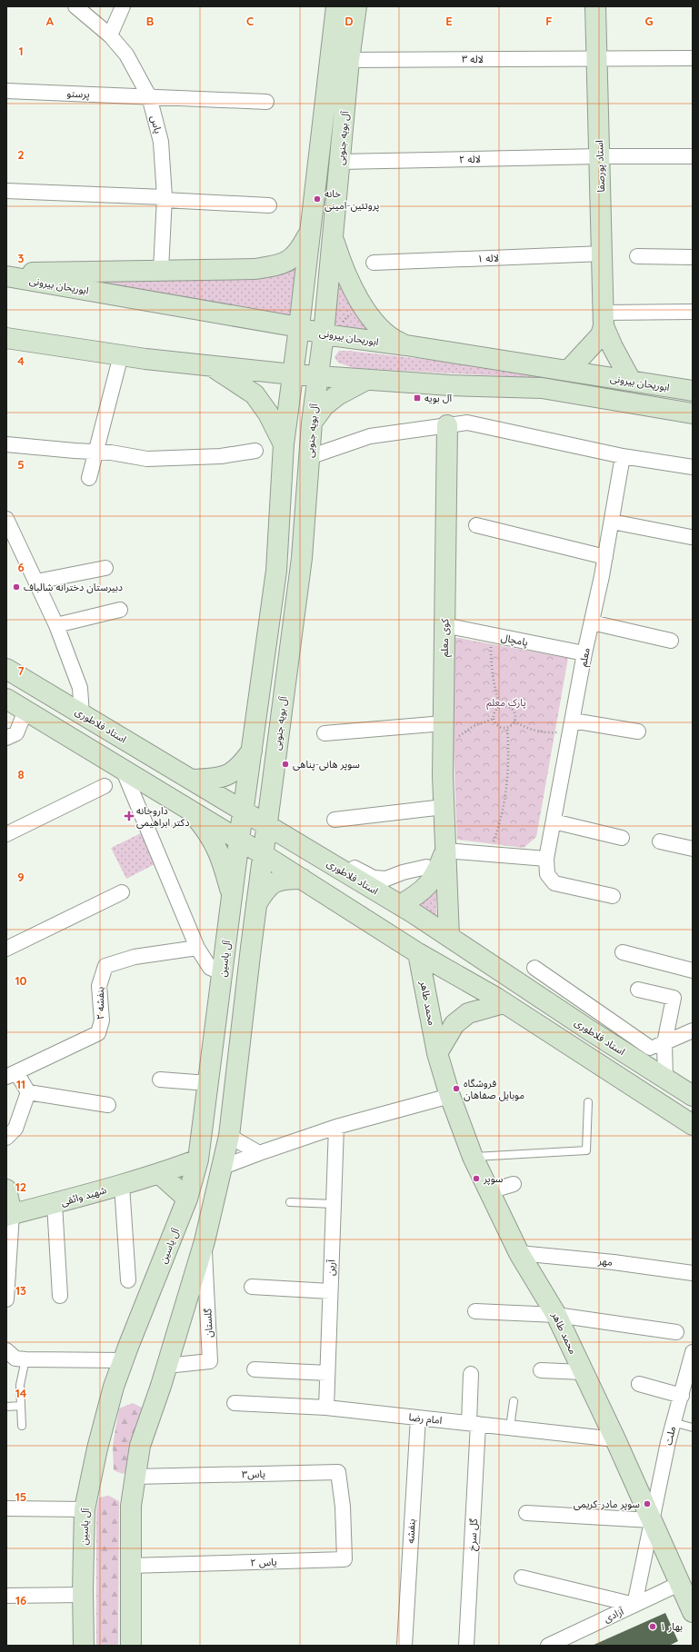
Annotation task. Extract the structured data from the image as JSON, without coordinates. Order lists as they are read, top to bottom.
{
  "streets": {
    "main road": [
      "آل بویه جنوبی",
      "استاد پورصفا",
      "ابوریحان بیرونی",
      "کوی معلم",
      "استاد فلاطوری",
      "آل یاسین",
      "محمد طاهر",
      "شهید واثقی"
    ],
    "street": [
      "لاله ۳",
      "پرستو",
      "یاس",
      "لاله ۲",
      "لاله ۱",
      "پامچال",
      "معلم",
      "بنفشه ۲",
      "مهر",
      "آرین",
      "گلستان",
      "امام رضا",
      "ملت",
      "یاس۳",
      "بنفشه",
      "گل سرخ",
      "یاس ۲",
      "آزادی"
    ]
  },
  "crossings": [
    ["لاله ۳", "آل بویه جنوبی"],
    ["لاله ۳", "استاد پورصفا"],
    ["پرستو", "یاس"],
    ["آل بویه جنوبی", "لاله ۲"],
    ["آل بویه جنوبی", "ابوریحان بیرونی"],
    ["آل بویه جنوبی", "استاد فلاطوری"],
    ["آل بویه جنوبی", "آل یاسین"],
    ["لاله ۲", "استاد پورصفا"],
    ["استاد پورصفا", "لاله ۱"],
    ["کوی معلم", "پامچال"],
    ["کوی معلم", "استاد فلاطوری"],
    ["پامچال", "معلم"],
    ["آل یاسین", "شهید واثقی"],
    ["محمد طاهر", "مهر"],
    ["محمد طاهر", "امام رضا"],
    ["محمد طاهر", "ملت"],
    ["محمد طاهر", "آزادی"],
    ["آرین", "امام رضا"],
    ["امام رضا", "بنفشه"],
    ["امام رضا", "گل سرخ"],
    ["ملت", "آزادی"],
    ["یاس۳", "یاس ۲"]
  ],
  "parks": ["پارک معلم"],
  "places": {
    "other": [
      "خانه پروتئین-امینی",
      "دبیرستان دخترانه شالباف",
      "سوپر هانی-پناهی",
      "فروشگاه موبایل صفاهان",
      "سوپر",
      "سوپر مادر-کریمی",
      "بهار ۱"
    ],
    "transit": ["آل بویه"],
    "health": ["داروخانه دکتر ابراهیمی"]
  },
  "grid": {
    "columns": [
      "A",
      "B",
      "C",
      "D",
      "E",
      "F",
      "G"
    ],
    "rows": [
      "1",
      "2",
      "3",
      "4",
      "5",
      "6",
      "7",
      "8",
      "9",
      "10",
      "11",
      "12",
      "13",
      "14",
      "15",
      "16"
    ]
  }
}
